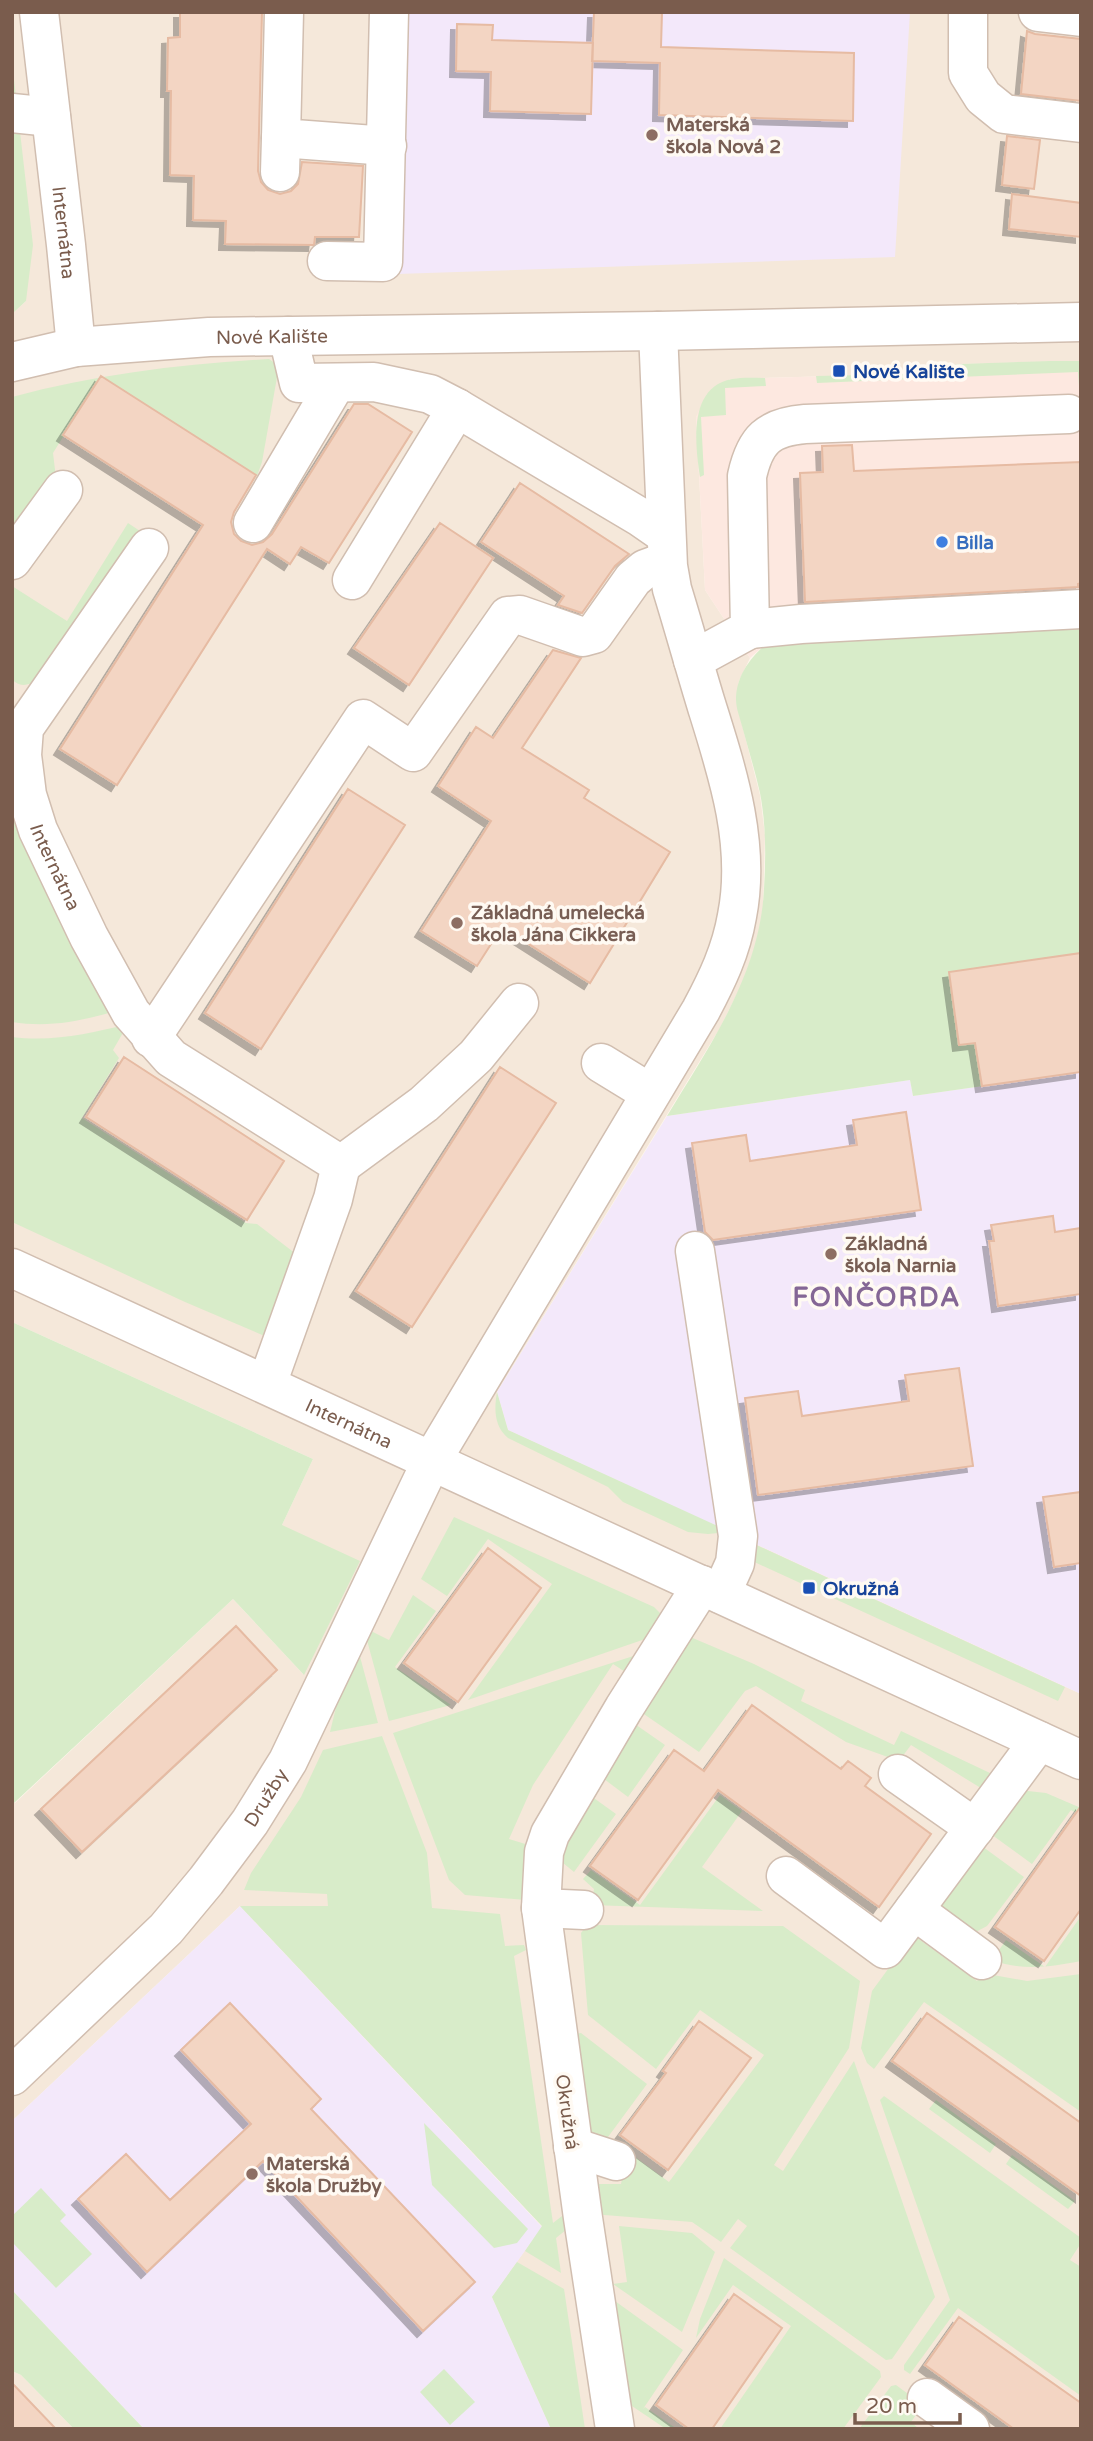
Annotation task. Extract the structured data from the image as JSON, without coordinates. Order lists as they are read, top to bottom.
{
  "streets": {
    "street": [
      "Internátna",
      "Nové Kalište",
      "Družby",
      "Okružná"
    ]
  },
  "crossings": [
    ["Internátna", "Nové Kalište"],
    ["Internátna", "Družby"],
    ["Nové Kalište", "Družby"]
  ],
  "districts": ["FONČORDA"],
  "places": {
    "other": [
      "Materská škola Nová 2",
      "Billa",
      "Základná umelecká škola Jána Cikkera",
      "Základná škola Narnia",
      "Materská škola Družby"
    ],
    "transit": ["Nové Kalište", "Okružná"]
  },
  "scale_bar": "20 m"
}
